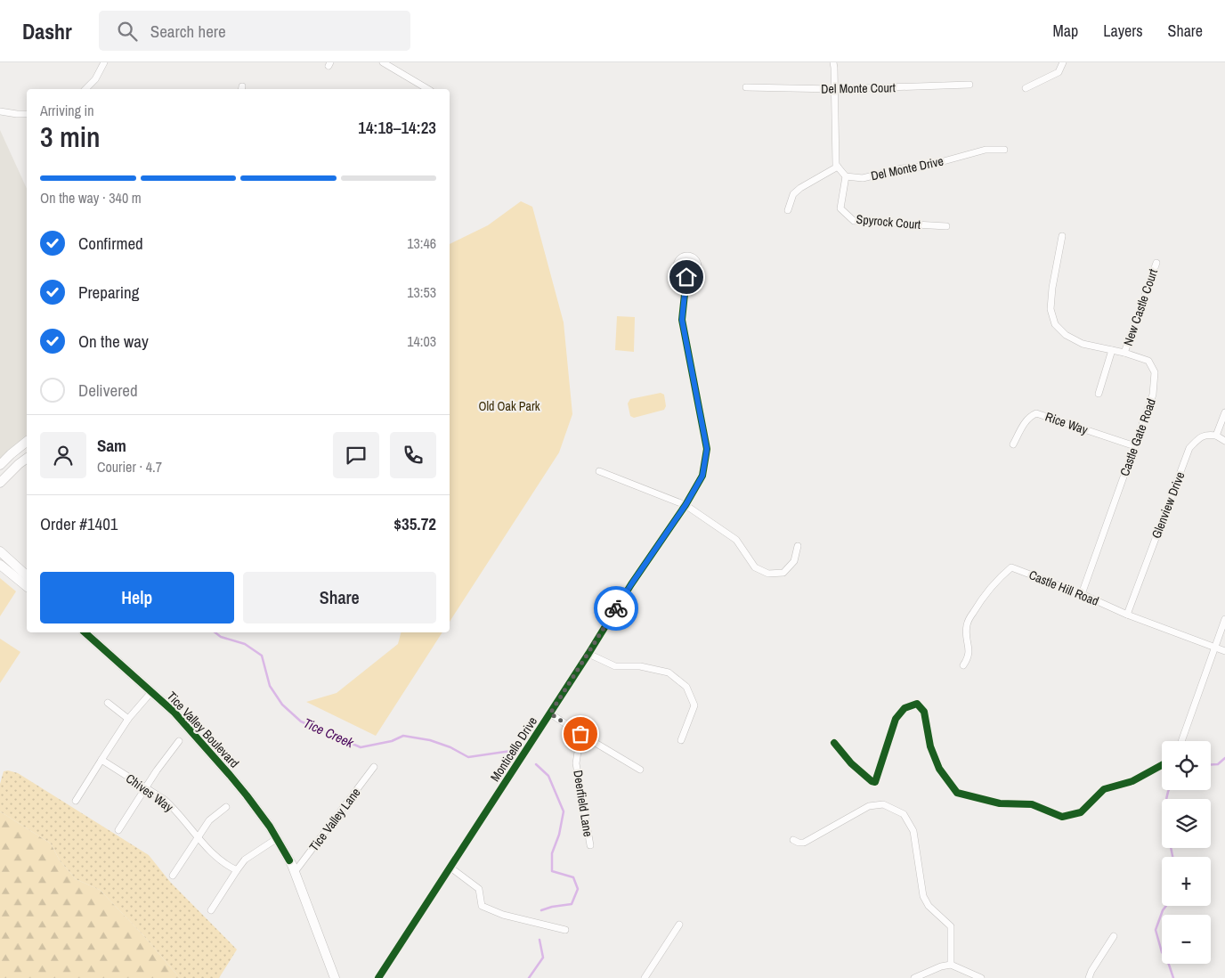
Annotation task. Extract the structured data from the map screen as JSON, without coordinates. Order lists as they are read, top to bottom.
{
  "streets": {
    "street": [
      "Del Monte Court",
      "Del Monte Drive",
      "Spyrock Court",
      "New Castle Court",
      "Rice Way",
      "Castle Gate Road",
      "Glenview Drive",
      "Castle Hill Road",
      "Tice Valley Boulevard",
      "Monticello Drive",
      "Chives Way",
      "Deerfield Lane",
      "Tice Valley Lane"
    ]
  },
  "crossings": [
    ["Del Monte Drive", "Spyrock Court"],
    ["New Castle Court", "Castle Gate Road"],
    ["Rice Way", "Castle Gate Road"],
    ["Castle Gate Road", "Castle Hill Road"],
    ["Glenview Drive", "Castle Hill Road"],
    ["Tice Valley Boulevard", "Tice Valley Lane"]
  ],
  "water": ["Tice Creek"],
  "parks": ["Old Oak Park"],
  "page": {
    "header": "Dashr",
    "search": "Search here",
    "nav": ["Map", "Layers", "Share"],
    "heading": ["3 min", "Arriving in", "14:18–14:23"],
    "panel": [
      "Sam",
      "Courier · 4.7",
      "Order #1401",
      "$35.72"
    ],
    "bar": "On the way · 340 m",
    "list": [
      ["Confirmed", "13:46"],
      ["Preparing", "13:53"],
      ["On the way", "14:03"],
      "Delivered"
    ],
    "buttons": ["Help", "Share"],
    "map_buttons": ["+", "−"]
  }
}
